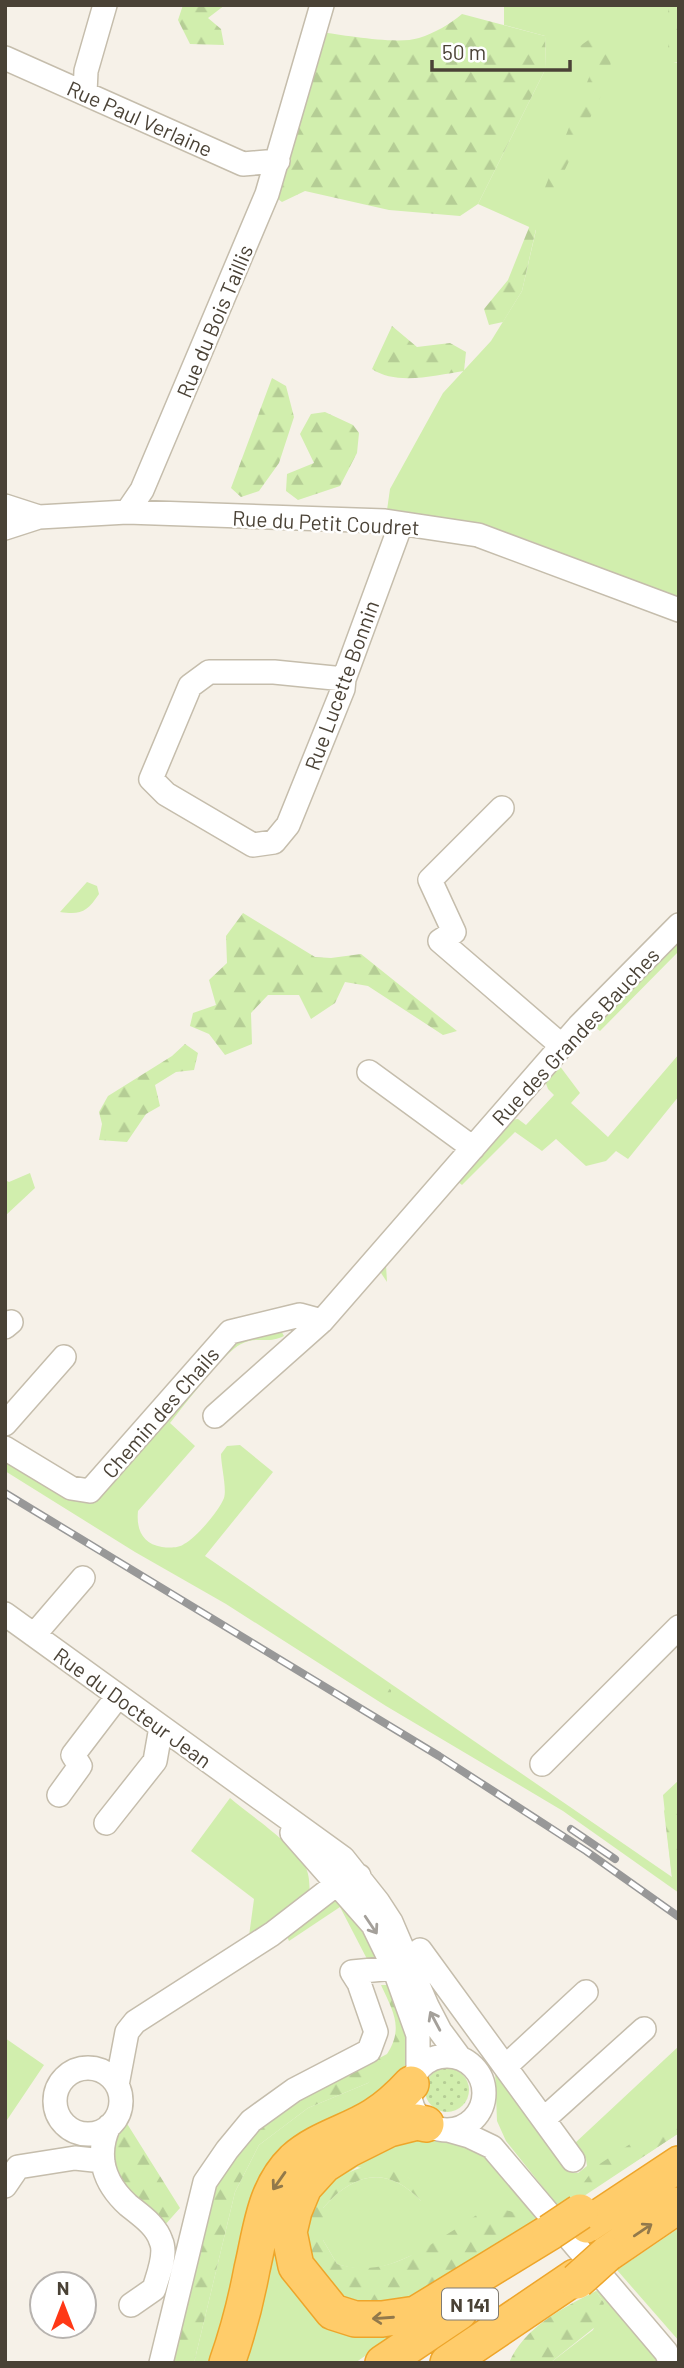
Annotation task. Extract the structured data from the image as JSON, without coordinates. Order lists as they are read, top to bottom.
{
  "streets": {
    "highway": ["N 141"],
    "street": [
      "Rue Paul Verlaine",
      "Rue du Bois Taillis",
      "Rue du Petit Coudret",
      "Rue Lucette Bonnin",
      "Rue des Grandes Bauches",
      "Chemin des Chails",
      "Rue du Docteur Jean"
    ]
  },
  "crossings": [
    ["Rue Paul Verlaine", "Rue du Bois Taillis"],
    ["Rue du Bois Taillis", "Rue du Petit Coudret"],
    ["Rue du Petit Coudret", "Rue Lucette Bonnin"],
    ["Rue des Grandes Bauches", "Chemin des Chails"]
  ],
  "scale_bar": "50 m",
  "north": "top"
}
